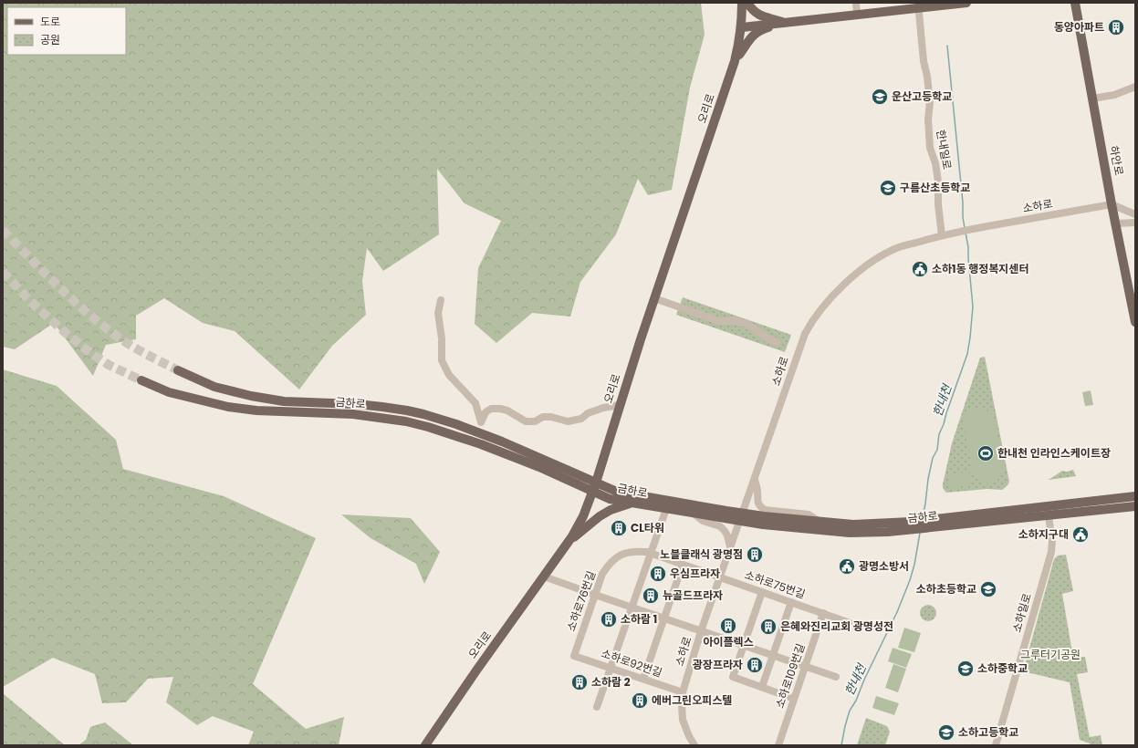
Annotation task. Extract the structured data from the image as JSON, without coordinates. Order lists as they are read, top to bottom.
{
  "streets": {
    "main road": ["오리로", "하안로", "금하로"],
    "street": [
      "한내일로",
      "소하로",
      "소하로75번길",
      "소하로76번길",
      "소하일로",
      "소하로92번길",
      "소하로109번길"
    ]
  },
  "crossings": [
    ["오리로", "금하로"],
    ["한내일로", "소하로"],
    ["하안로", "소하로"],
    ["소하로", "금하로"],
    ["소하로", "소하로75번길"],
    ["소하로", "소하로76번길"],
    ["소하로", "소하로92번길"],
    ["금하로", "소하일로"],
    ["소하로75번길", "소하로76번길"],
    ["소하로75번길", "소하로109번길"],
    ["소하로76번길", "소하로92번길"]
  ],
  "water": ["한내천"],
  "parks": ["그루터기공원"],
  "places": {
    "building": [
      "동양아파트",
      "CL타워",
      "노블클래식 광명점",
      "우심프라자",
      "뉴골드프라자",
      "소하람 1",
      "아이플렉스",
      "은혜와진리교회 광명성전",
      "광장프라자",
      "소하람 2",
      "에버그린오피스텔"
    ],
    "school or university": [
      "운산고등학교",
      "구름산초등학교",
      "소하초등학교",
      "소하중학교",
      "소하고등학교"
    ],
    "public building": ["소하1동 행정복지센터", "소하지구대", "광명소방서"],
    "sports": ["한내천 인라인스케이트장"]
  },
  "legend": ["도로", "공원"]
}
